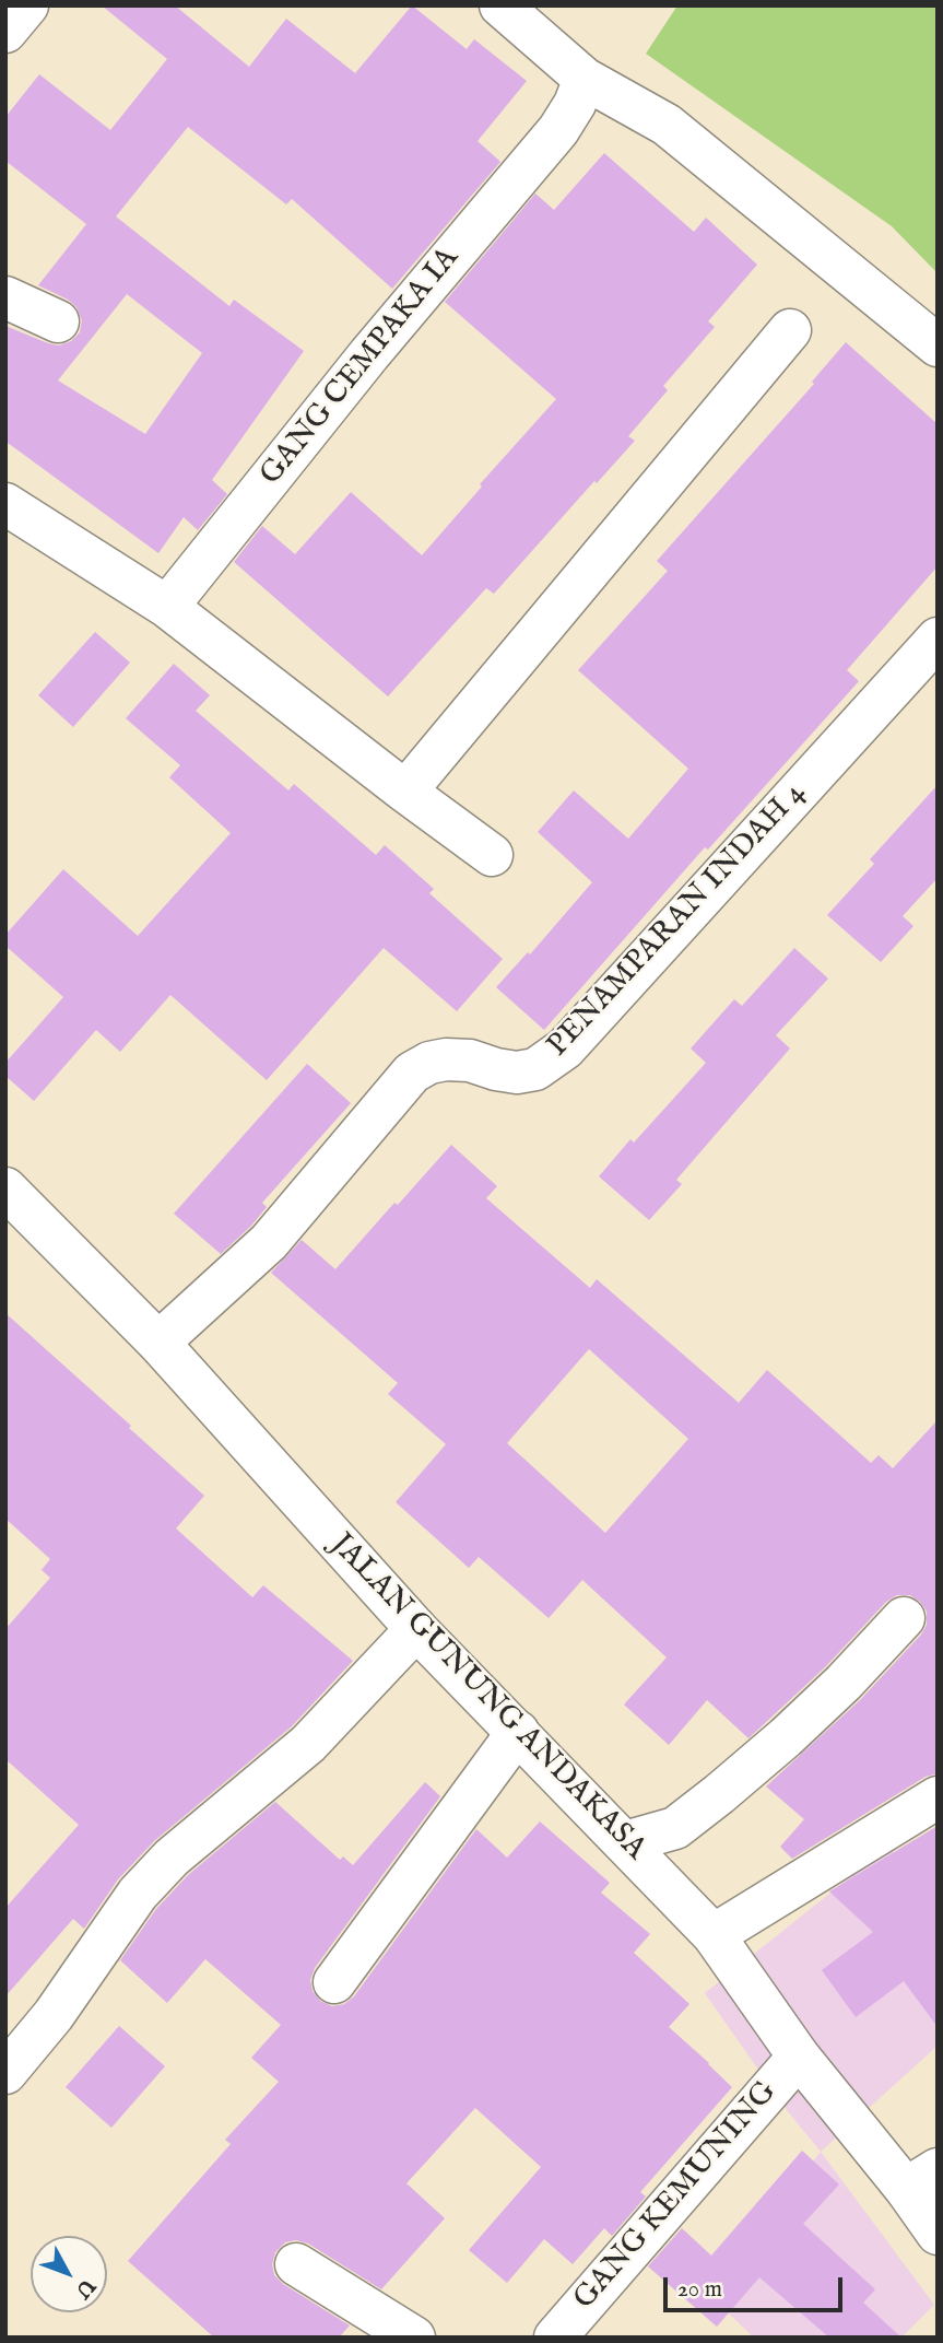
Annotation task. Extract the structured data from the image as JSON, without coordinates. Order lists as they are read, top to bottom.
{
  "streets": {
    "street": [
      "GANG CEMPAKA IA",
      "PENAMPARAN INDAH 4",
      "JALAN GUNUNG ANDAKASA",
      "GANG KEMUNING"
    ]
  },
  "crossings": [
    ["PENAMPARAN INDAH 4", "JALAN GUNUNG ANDAKASA"],
    ["JALAN GUNUNG ANDAKASA", "GANG KEMUNING"]
  ],
  "scale_bar": "20 m",
  "north": "bottom right"
}
